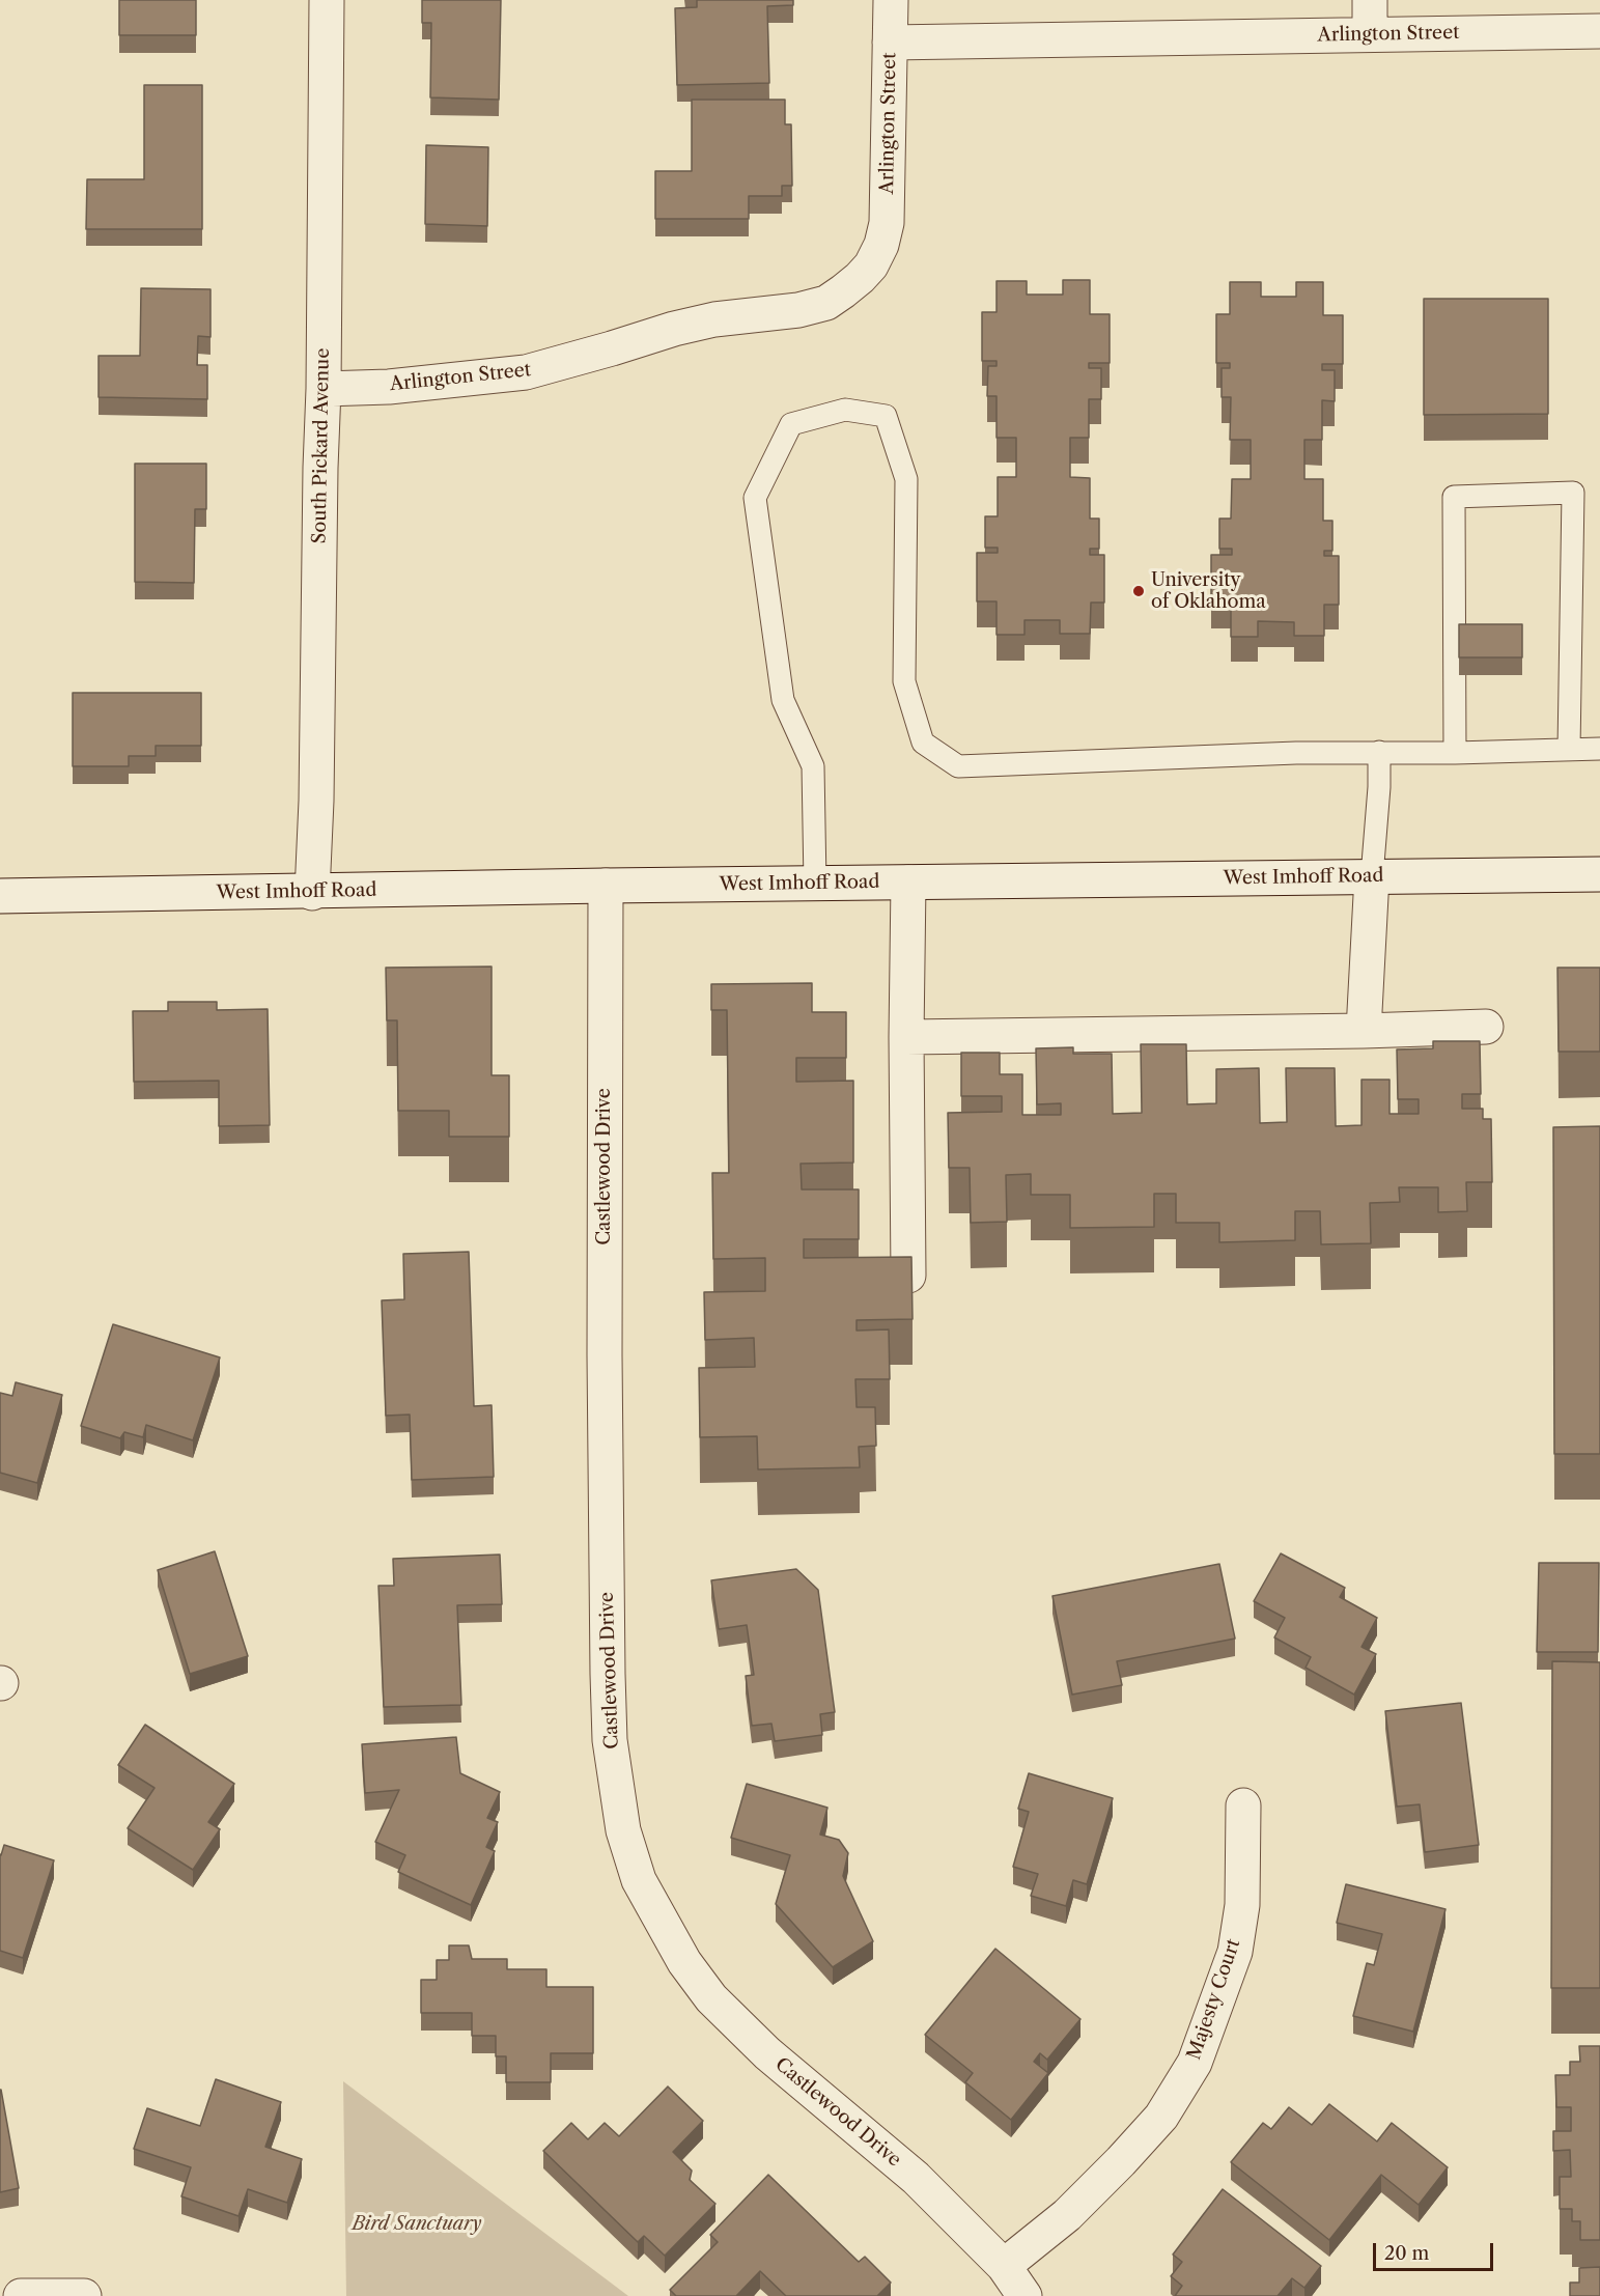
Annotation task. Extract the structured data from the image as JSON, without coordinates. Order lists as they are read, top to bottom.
{
  "streets": {
    "street": [
      "Arlington Street",
      "South Pickard Avenue",
      "West Imhoff Road",
      "Castlewood Drive",
      "Majesty Court"
    ]
  },
  "crossings": [
    ["Arlington Street", "South Pickard Avenue"],
    ["South Pickard Avenue", "West Imhoff Road"],
    ["West Imhoff Road", "Castlewood Drive"],
    ["Castlewood Drive", "Majesty Court"]
  ],
  "parks": ["Bird Sanctuary"],
  "places": ["University of Oklahoma"],
  "scale_bar": "20 m"
}
